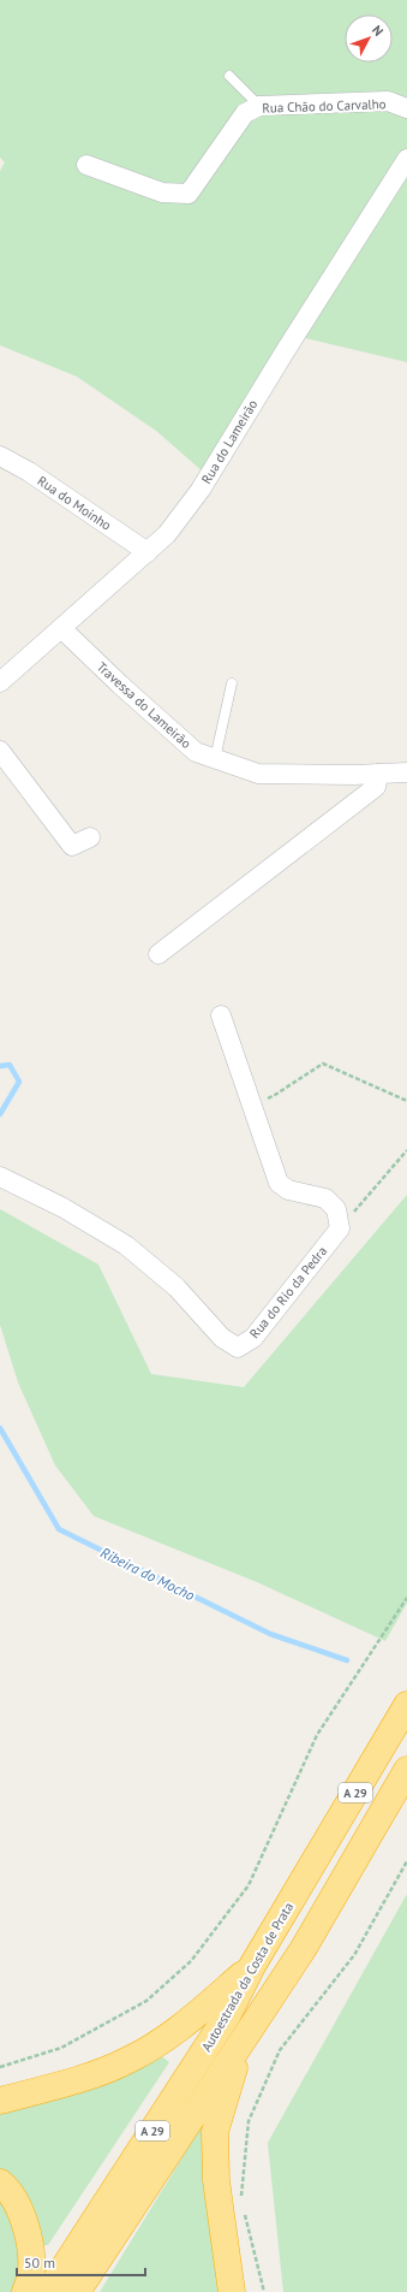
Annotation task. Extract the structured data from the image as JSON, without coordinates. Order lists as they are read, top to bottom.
{
  "streets": {
    "highway": ["A 29", "Autoestrada da Costa de Prata"],
    "street": [
      "Rua Chão do Carvalho",
      "Rua do Lameirão",
      "Rua do Moinho",
      "Travessa do Lameirão",
      "Rua do Rio da Pedra"
    ]
  },
  "crossings": [
    ["Rua do Lameirão", "Rua do Moinho"],
    ["Rua do Lameirão", "Travessa do Lameirão"],
    ["A 29", "Autoestrada da Costa de Prata"]
  ],
  "water": ["Ribeira do Mocho"],
  "scale_bar": "50 m",
  "north": "top right"
}
